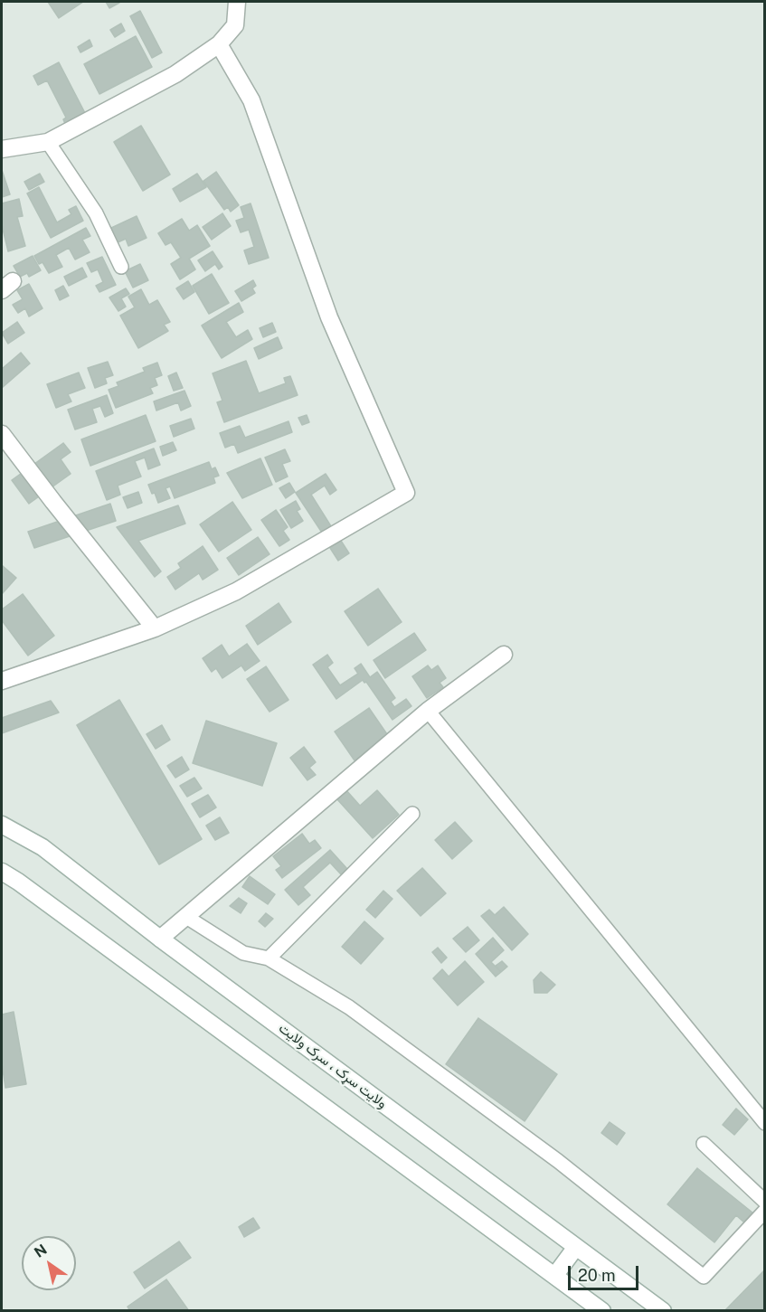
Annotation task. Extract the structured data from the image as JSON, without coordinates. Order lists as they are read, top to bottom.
{
  "streets": {
    "street": ["ولایت سړک ، سرک ولایت"]
  },
  "scale_bar": "20 m",
  "north": "top left"
}
